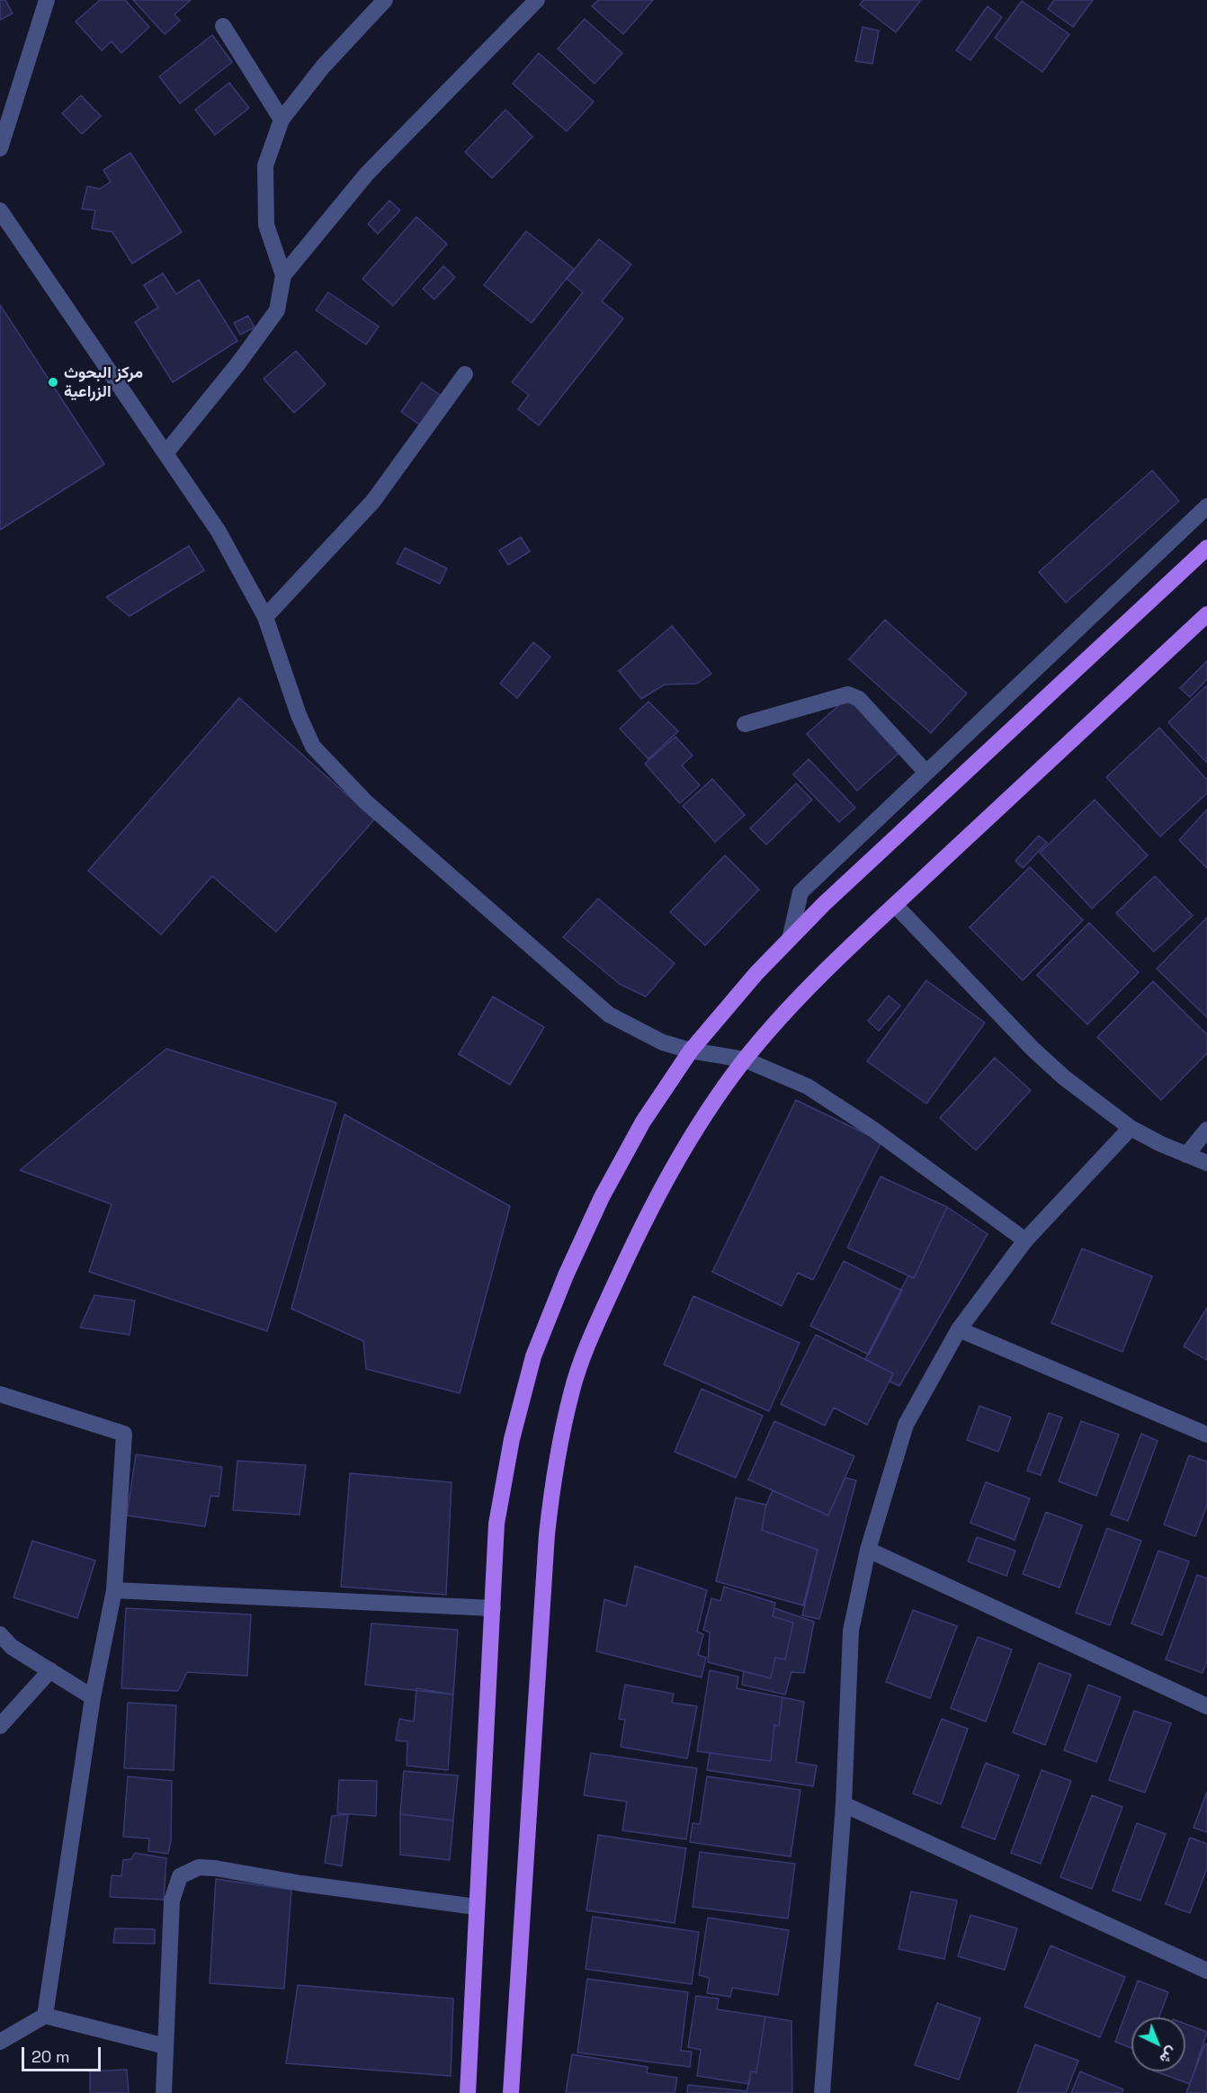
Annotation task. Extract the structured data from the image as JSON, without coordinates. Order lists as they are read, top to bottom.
{
  "places": ["مركز البحوث الزراعية"],
  "scale_bar": "20 m",
  "north": "bottom right"
}
